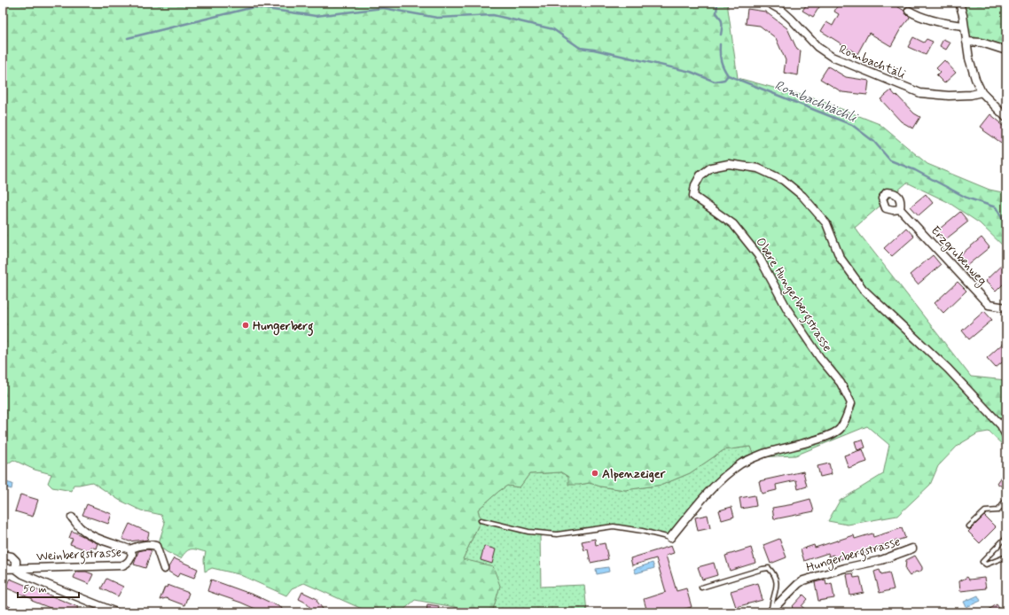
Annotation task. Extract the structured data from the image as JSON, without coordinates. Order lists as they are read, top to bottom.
{
  "streets": {
    "street": [
      "Rombachtäli",
      "Erzgrubenweg",
      "Obere Hungerbergstrasse",
      "Weinbergstrasse",
      "Hungerbergstrasse"
    ]
  },
  "water": ["Rombachbächli"],
  "places": ["Hungerberg", "Alpenzeiger"],
  "scale_bar": "50 m"
}
